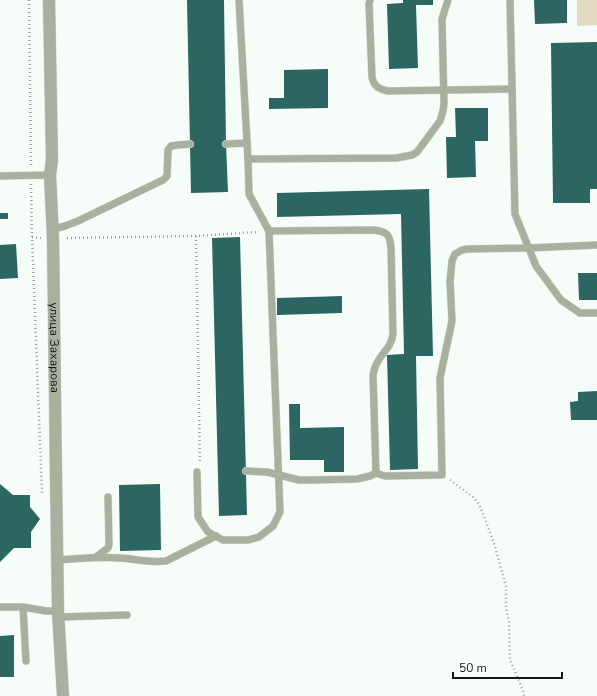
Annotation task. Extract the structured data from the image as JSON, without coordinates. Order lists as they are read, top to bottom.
{
  "streets": {
    "street": ["улица Захарова"]
  },
  "scale_bar": "50 m"
}
